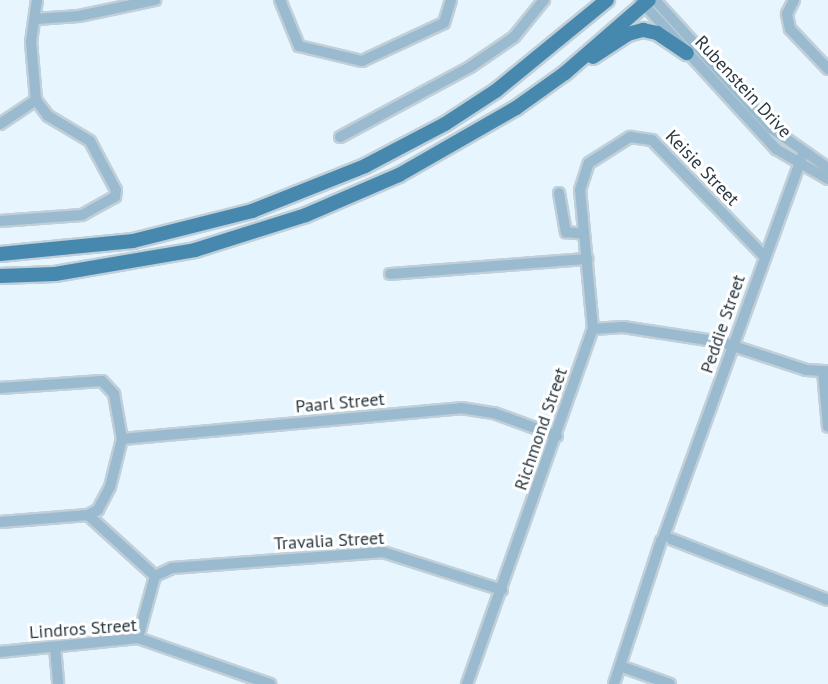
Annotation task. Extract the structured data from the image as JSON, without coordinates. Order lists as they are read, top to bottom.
{
  "streets": {
    "street": [
      "Rubenstein Drive",
      "Keisie Street",
      "Peddie Street",
      "Paarl Street",
      "Richmond Street",
      "Travalia Street",
      "Lindros Street"
    ]
  },
  "crossings": [
    ["Rubenstein Drive", "Peddie Street"],
    ["Keisie Street", "Peddie Street"],
    ["Keisie Street", "Richmond Street"],
    ["Paarl Street", "Richmond Street"],
    ["Richmond Street", "Travalia Street"]
  ]
}
